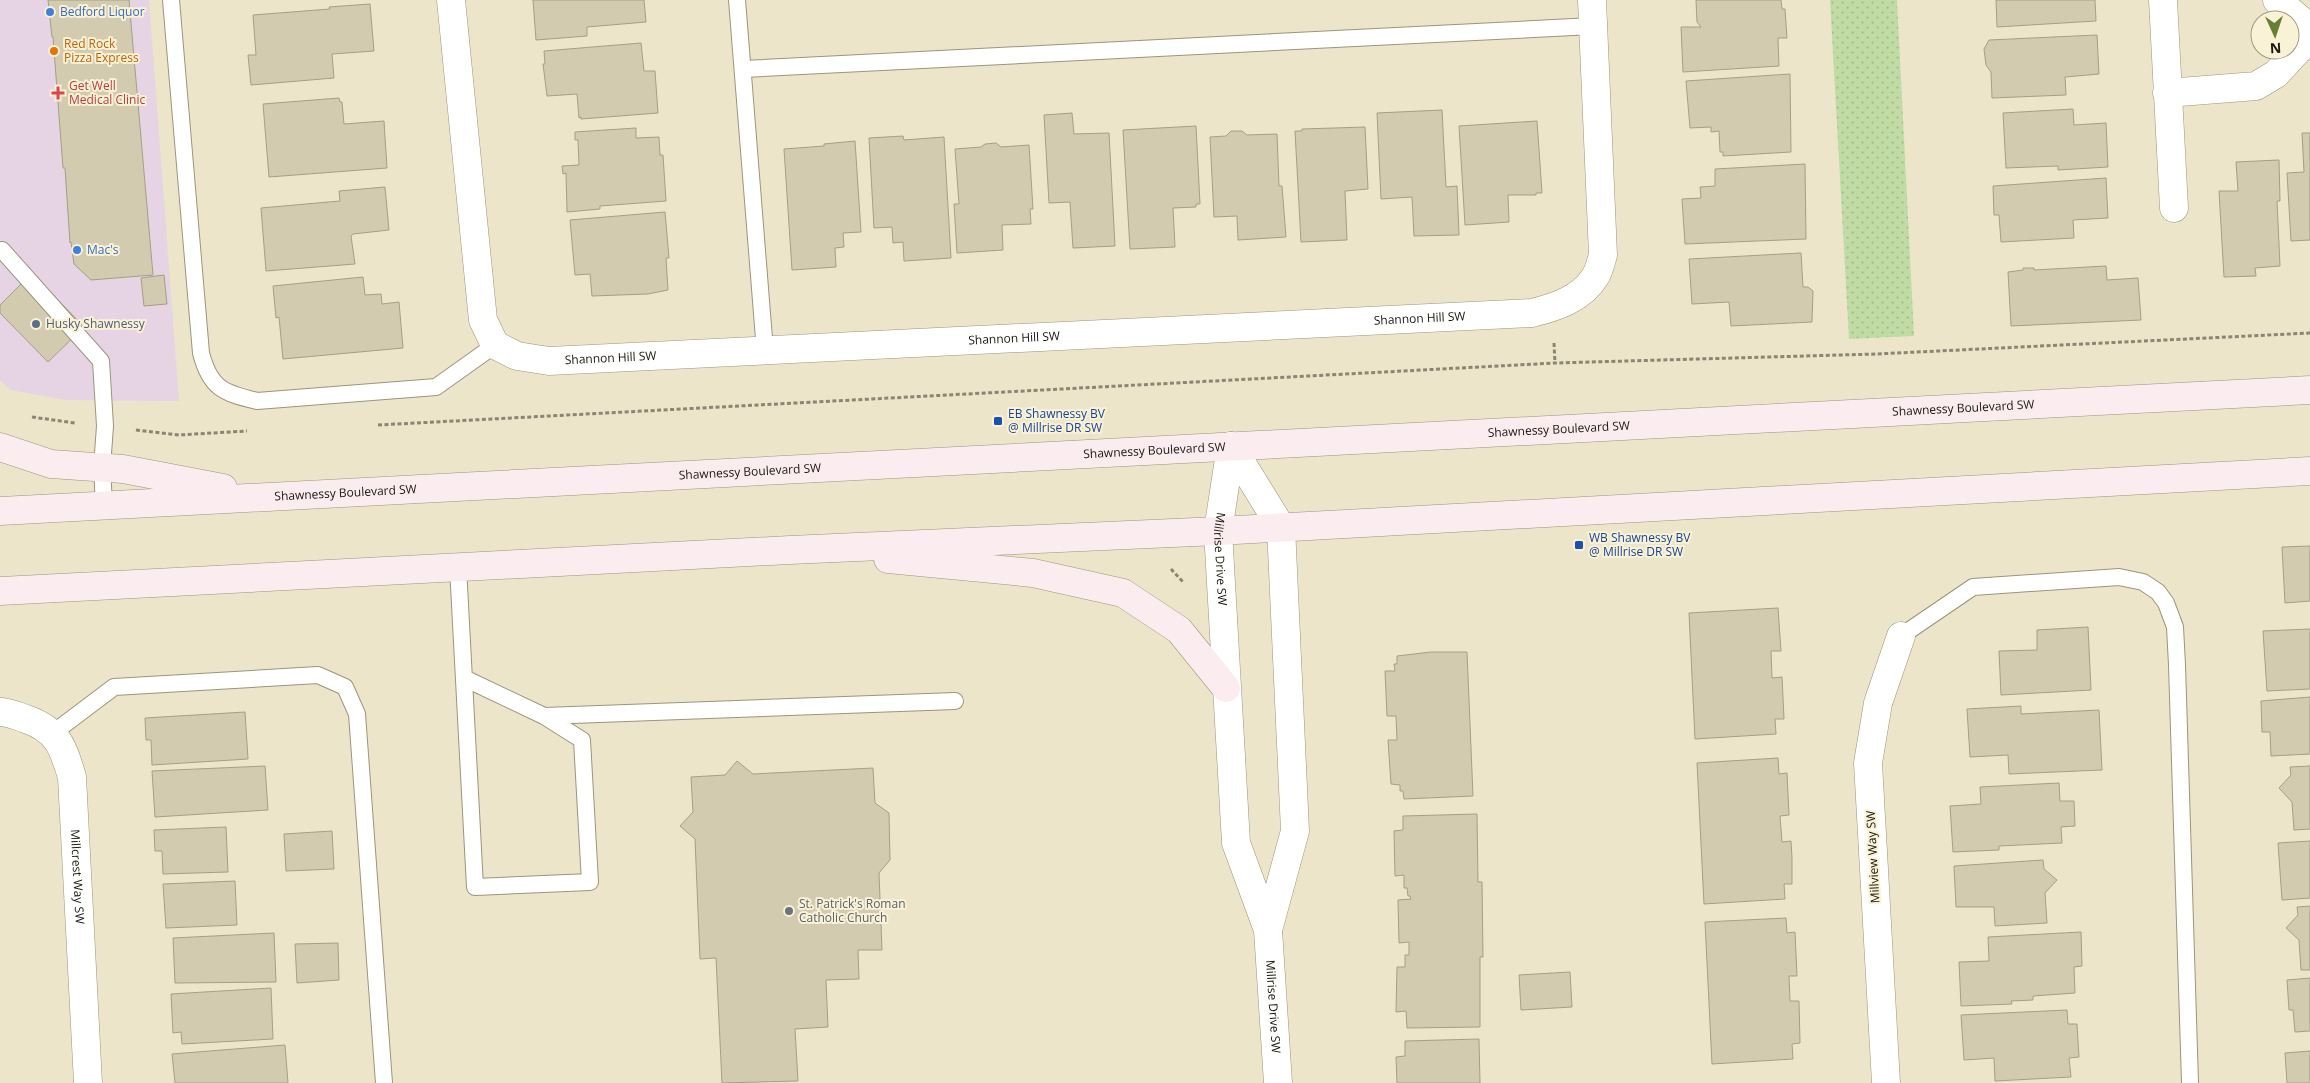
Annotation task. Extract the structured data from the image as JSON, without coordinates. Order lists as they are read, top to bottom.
{
  "streets": {
    "main road": ["Shawnessy Boulevard SW"],
    "street": [
      "Shannon Hill SW",
      "Millrise Drive SW",
      "Millview Way SW",
      "Millcrest Way SW"
    ]
  },
  "crossings": [
    ["Shawnessy Boulevard SW", "Millrise Drive SW"]
  ],
  "places": {
    "other": [
      "Bedford Liquor",
      "Red Rock Pizza Express",
      "Mac's",
      "Husky Shawnessy",
      "St. Patrick's Roman Catholic Church"
    ],
    "health": ["Get Well Medical Clinic"],
    "transit": ["EB Shawnessy BV @ Millrise DR SW", "WB Shawnessy BV @ Millrise DR SW"]
  },
  "north": "bottom"
}
